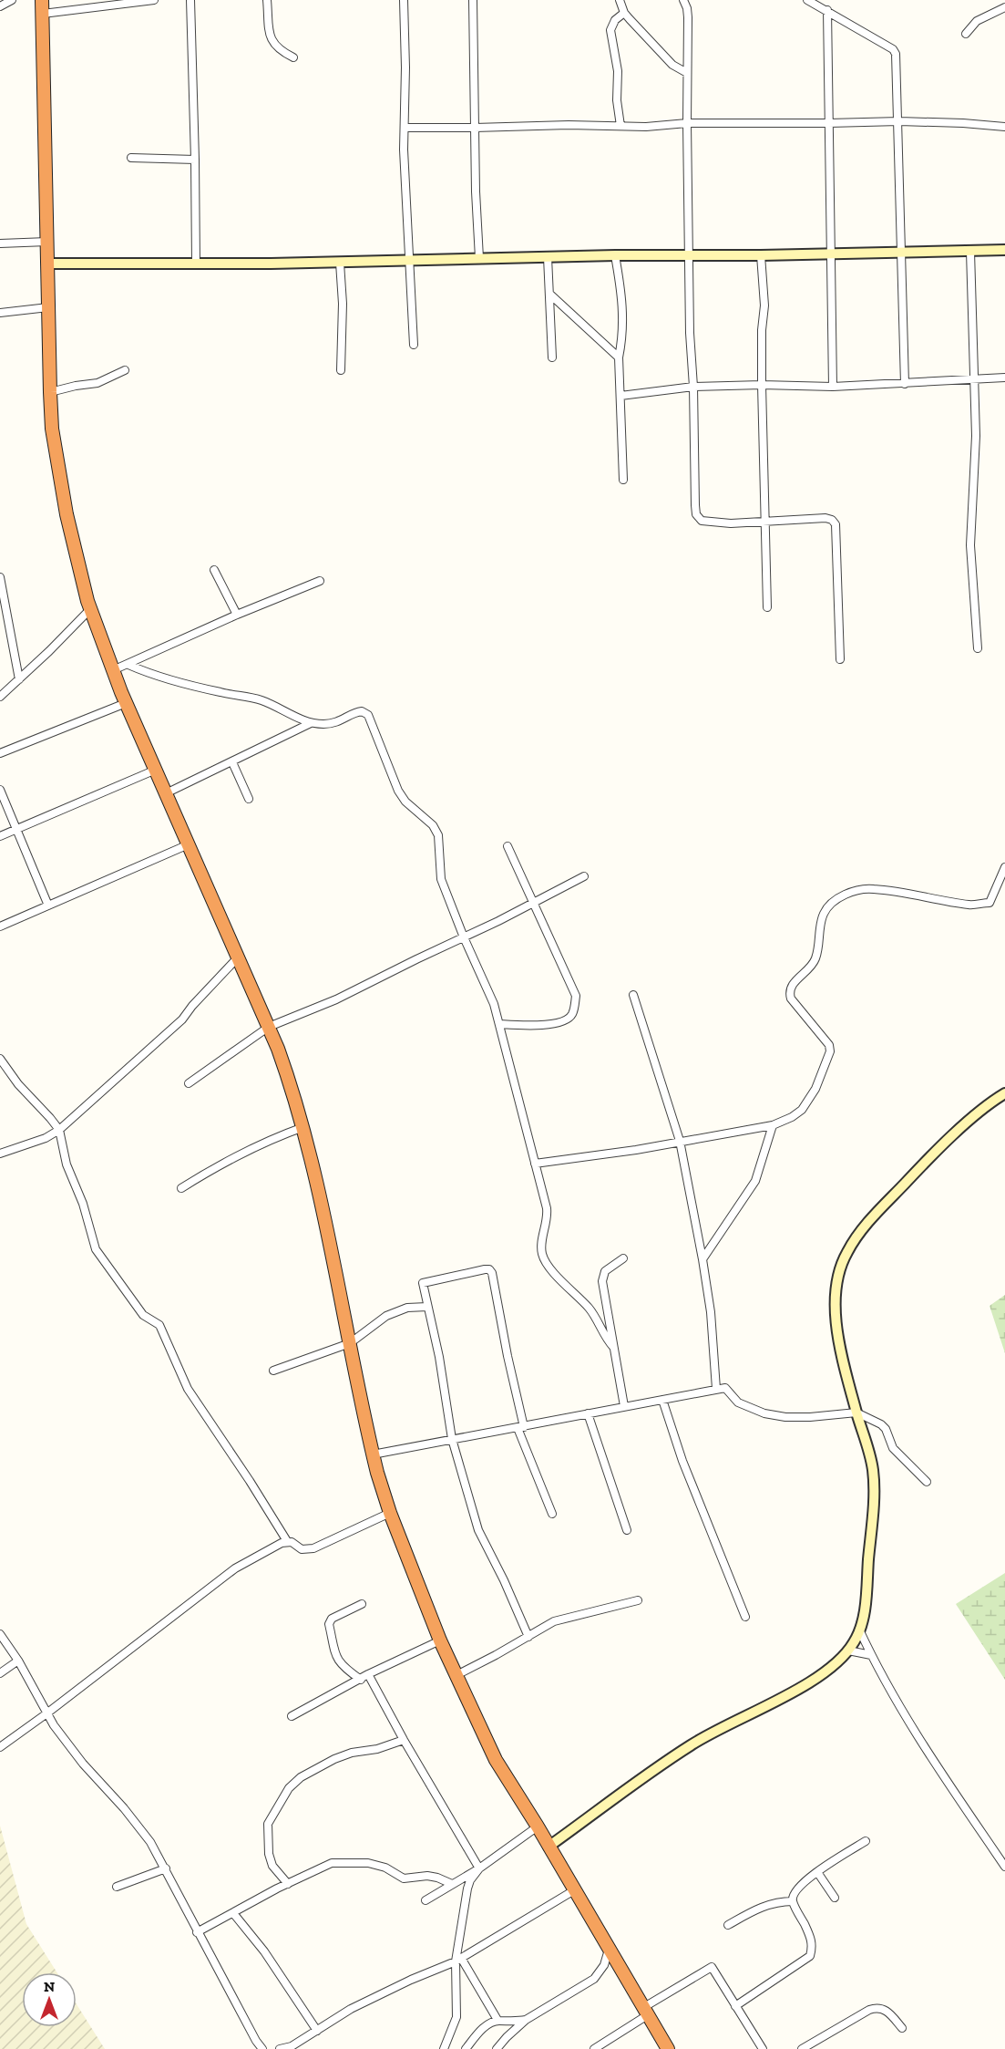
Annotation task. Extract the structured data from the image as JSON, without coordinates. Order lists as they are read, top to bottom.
{
  "north": "top"
}
